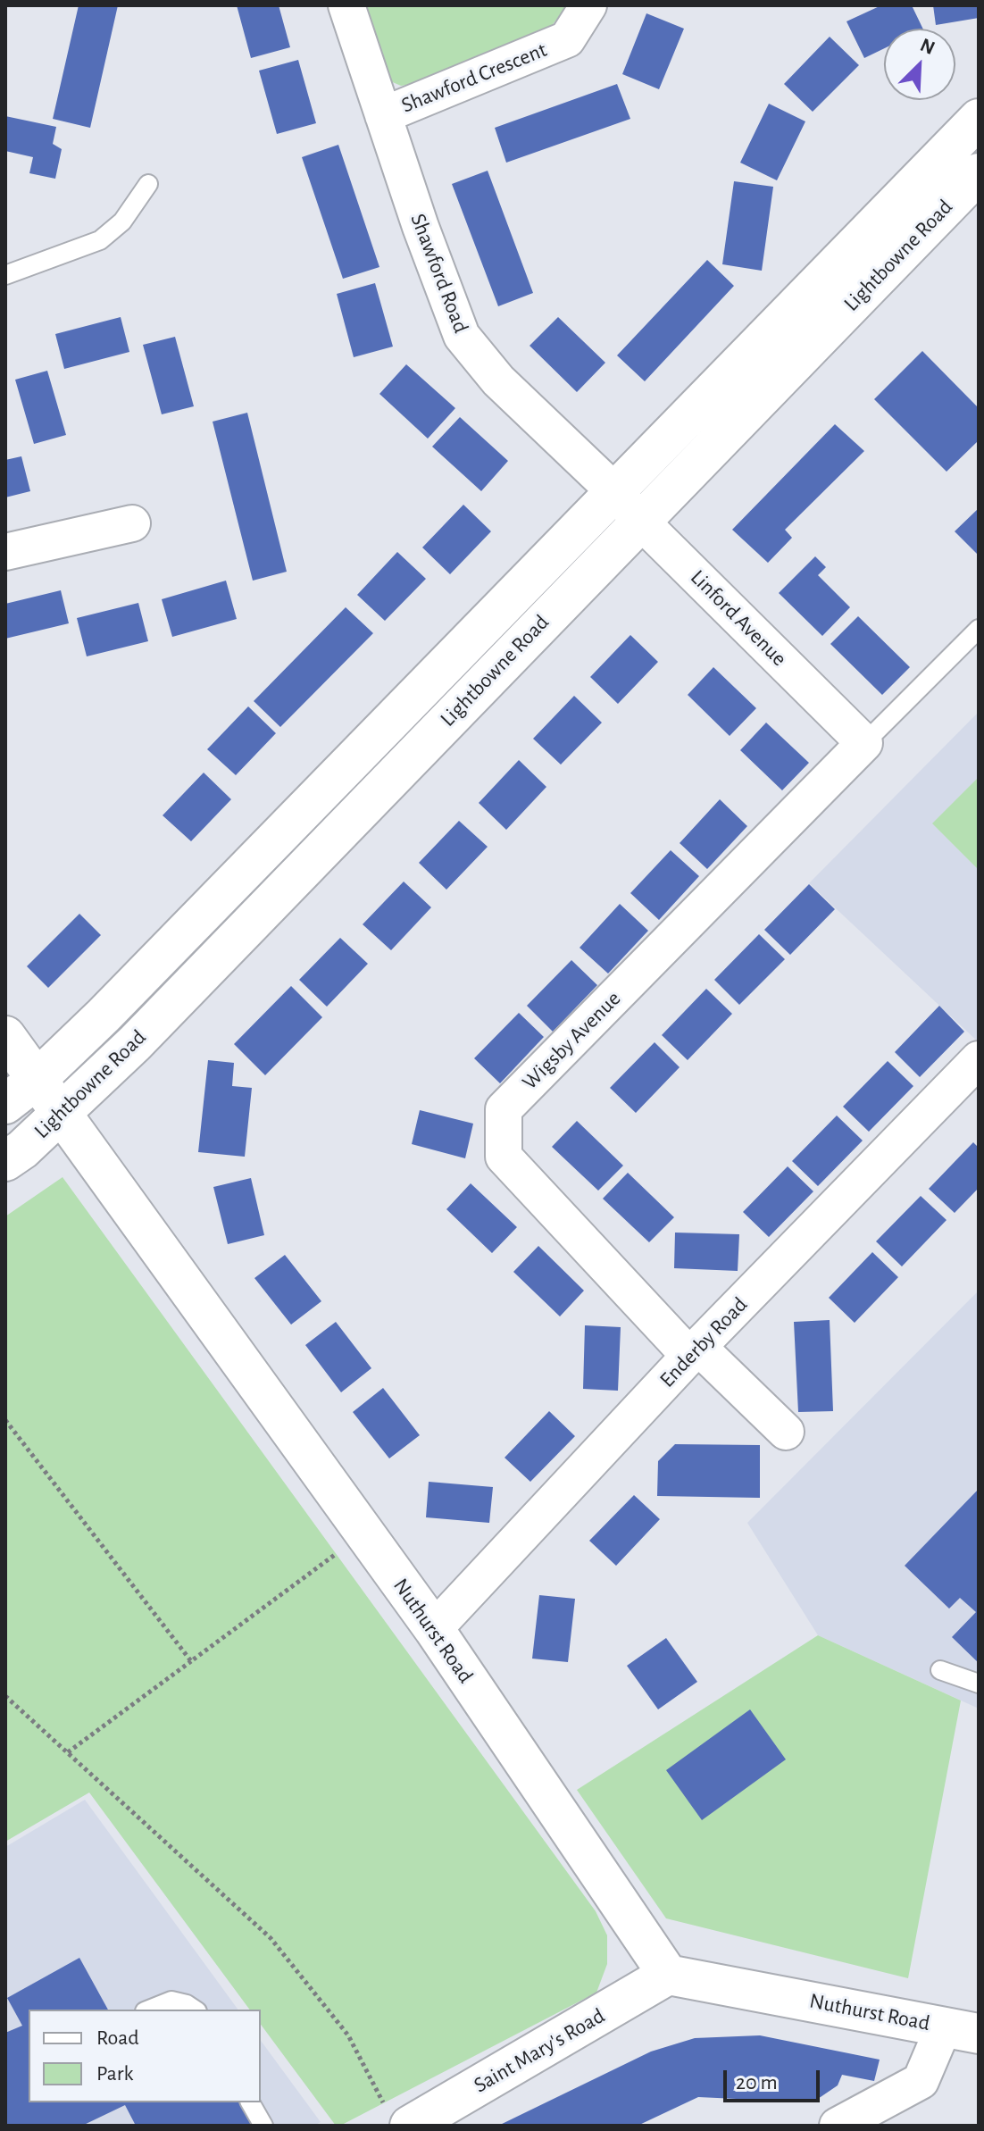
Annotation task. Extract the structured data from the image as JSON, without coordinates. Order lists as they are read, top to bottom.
{
  "streets": {
    "main road": ["Lightbowne Road", "Nuthurst Road", "Saint Mary's Road"],
    "street": [
      "Shawford Crescent",
      "Shawford Road",
      "Linford Avenue",
      "Wigsby Avenue",
      "Enderby Road"
    ]
  },
  "crossings": [
    ["Shawford Crescent", "Shawford Road"],
    ["Lightbowne Road", "Shawford Road"],
    ["Lightbowne Road", "Linford Avenue"],
    ["Lightbowne Road", "Nuthurst Road"],
    ["Shawford Road", "Linford Avenue"],
    ["Linford Avenue", "Wigsby Avenue"],
    ["Wigsby Avenue", "Enderby Road"],
    ["Enderby Road", "Nuthurst Road"],
    ["Nuthurst Road", "Saint Mary's Road"]
  ],
  "legend": ["Road", "Park"],
  "scale_bar": "20 m",
  "north": "top right"
}
